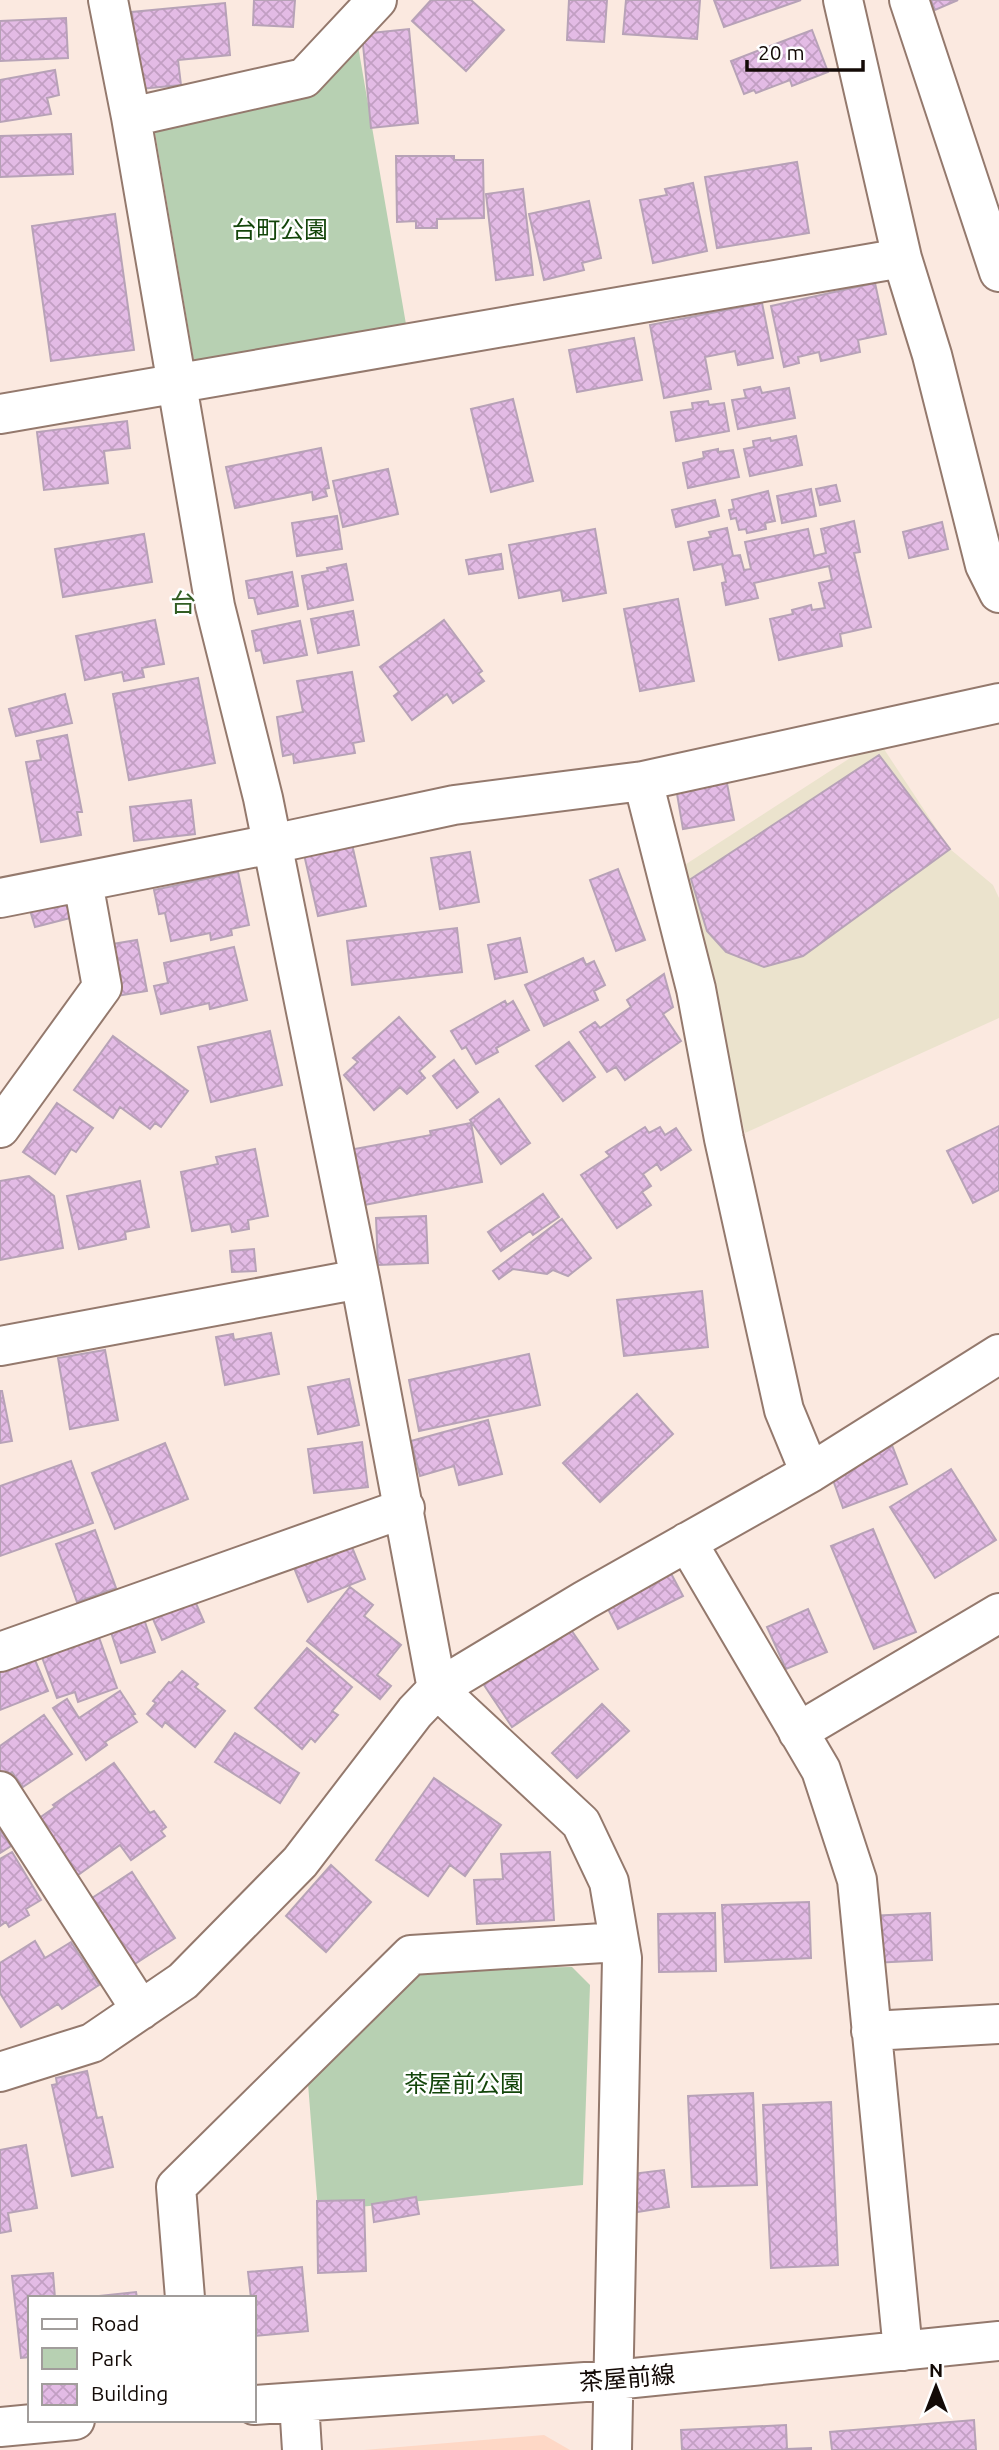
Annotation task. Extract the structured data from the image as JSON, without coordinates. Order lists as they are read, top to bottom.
{
  "streets": {
    "street": ["茶屋前線"]
  },
  "districts": ["台"],
  "parks": ["台町公園", "茶屋前公園"],
  "legend": ["Road", "Park", "Building"],
  "scale_bar": "20 m",
  "north": "top"
}
